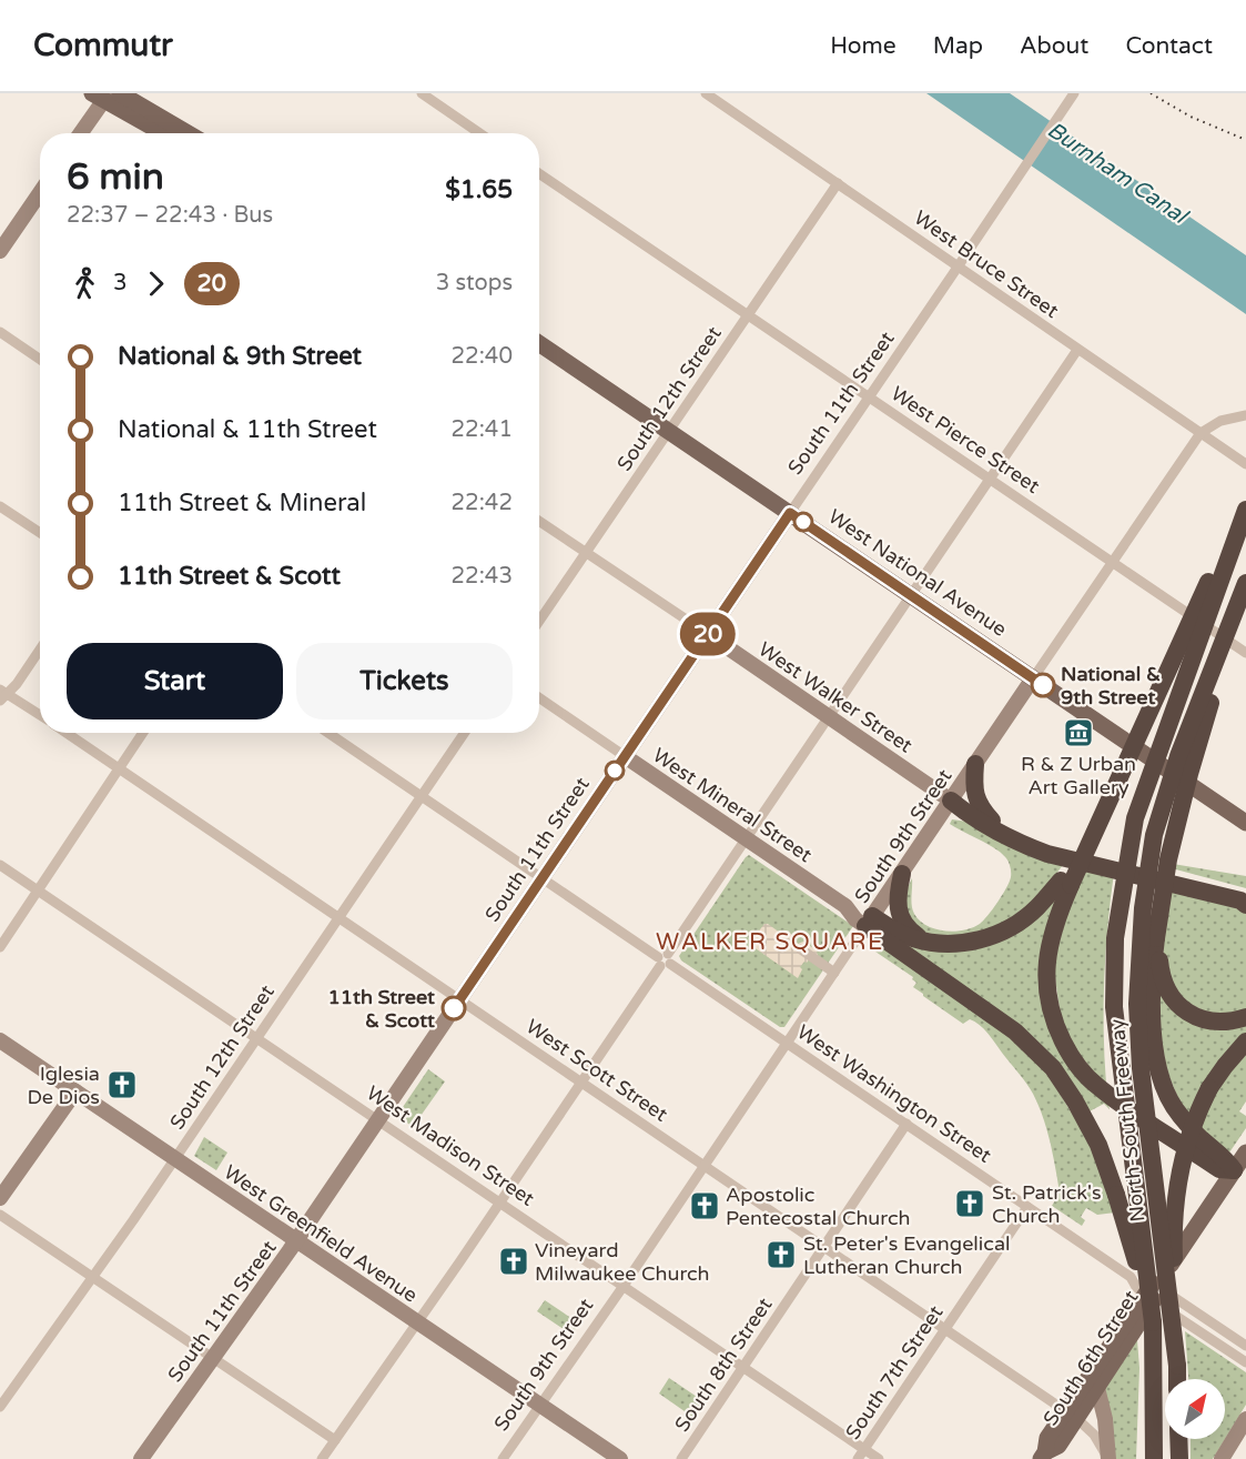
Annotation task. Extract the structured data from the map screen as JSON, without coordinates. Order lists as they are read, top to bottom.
{
  "streets": {
    "highway": ["North-South Freeway"],
    "main road": ["West National Avenue", "South 6th Street"],
    "street": [
      "West Bruce Street",
      "South 12th Street",
      "South 11th Street",
      "West Pierce Street",
      "West Walker Street",
      "West Mineral Street",
      "South 9th Street",
      "West Scott Street",
      "West Washington Street",
      "West Madison Street",
      "West Greenfield Avenue",
      "South 8th Street",
      "South 7th Street"
    ]
  },
  "crossings": [
    ["West Bruce Street", "South 12th Street"],
    ["West Bruce Street", "South 11th Street"],
    ["West Bruce Street", "South 9th Street"],
    ["South 12th Street", "West Pierce Street"],
    ["South 12th Street", "West National Avenue"],
    ["South 12th Street", "West Walker Street"],
    ["South 12th Street", "West Scott Street"],
    ["South 12th Street", "West Washington Street"],
    ["South 12th Street", "West Madison Street"],
    ["South 12th Street", "West Greenfield Avenue"],
    ["South 11th Street", "West Pierce Street"],
    ["South 11th Street", "West National Avenue"],
    ["South 11th Street", "West Walker Street"],
    ["South 11th Street", "West Mineral Street"],
    ["South 11th Street", "West Scott Street"],
    ["South 11th Street", "West Washington Street"],
    ["South 11th Street", "West Madison Street"],
    ["South 11th Street", "West Greenfield Avenue"],
    ["West Pierce Street", "South 9th Street"],
    ["West National Avenue", "South 9th Street"],
    ["West Walker Street", "South 9th Street"],
    ["West Mineral Street", "South 9th Street"],
    ["South 9th Street", "West Scott Street"],
    ["South 9th Street", "West Washington Street"],
    ["South 9th Street", "West Madison Street"],
    ["South 9th Street", "West Greenfield Avenue"],
    ["West Scott Street", "South 6th Street"],
    ["West Scott Street", "South 8th Street"],
    ["West Scott Street", "South 7th Street"],
    ["West Washington Street", "South 6th Street"],
    ["West Washington Street", "South 8th Street"],
    ["West Washington Street", "South 7th Street"],
    ["West Madison Street", "South 8th Street"],
    ["West Madison Street", "South 7th Street"]
  ],
  "districts": ["WALKER SQUARE"],
  "water": ["Burnham Canal"],
  "places": {
    "other": ["National & 9th Street", "11th Street & Scott"],
    "museum": ["R & Z Urban Art Gallery"],
    "church": [
      "Iglesia De Dios",
      "St. Patrick's Church",
      "Apostolic Pentecostal Church",
      "St. Peter's Evangelical Lutheran Church",
      "Vineyard Milwaukee Church"
    ]
  },
  "lines": ["bus line 20"],
  "north": "top right",
  "page": {
    "header": "Commutr",
    "nav": [
      "Home",
      "Map",
      "About",
      "Contact"
    ],
    "on_map": "20",
    "heading": ["6 min", "22:37 – 22:43 · Bus", "$1.65"],
    "legs": ["3", "20", "3 stops"],
    "list": [
      {
        "name": "National & 9th Street",
        "value": "22:40"
      },
      {
        "name": "National & 11th Street",
        "value": "22:41"
      },
      {
        "name": "11th Street & Mineral",
        "value": "22:42"
      },
      {
        "name": "11th Street & Scott",
        "value": "22:43"
      }
    ],
    "buttons": ["Start", "Tickets"]
  }
}
